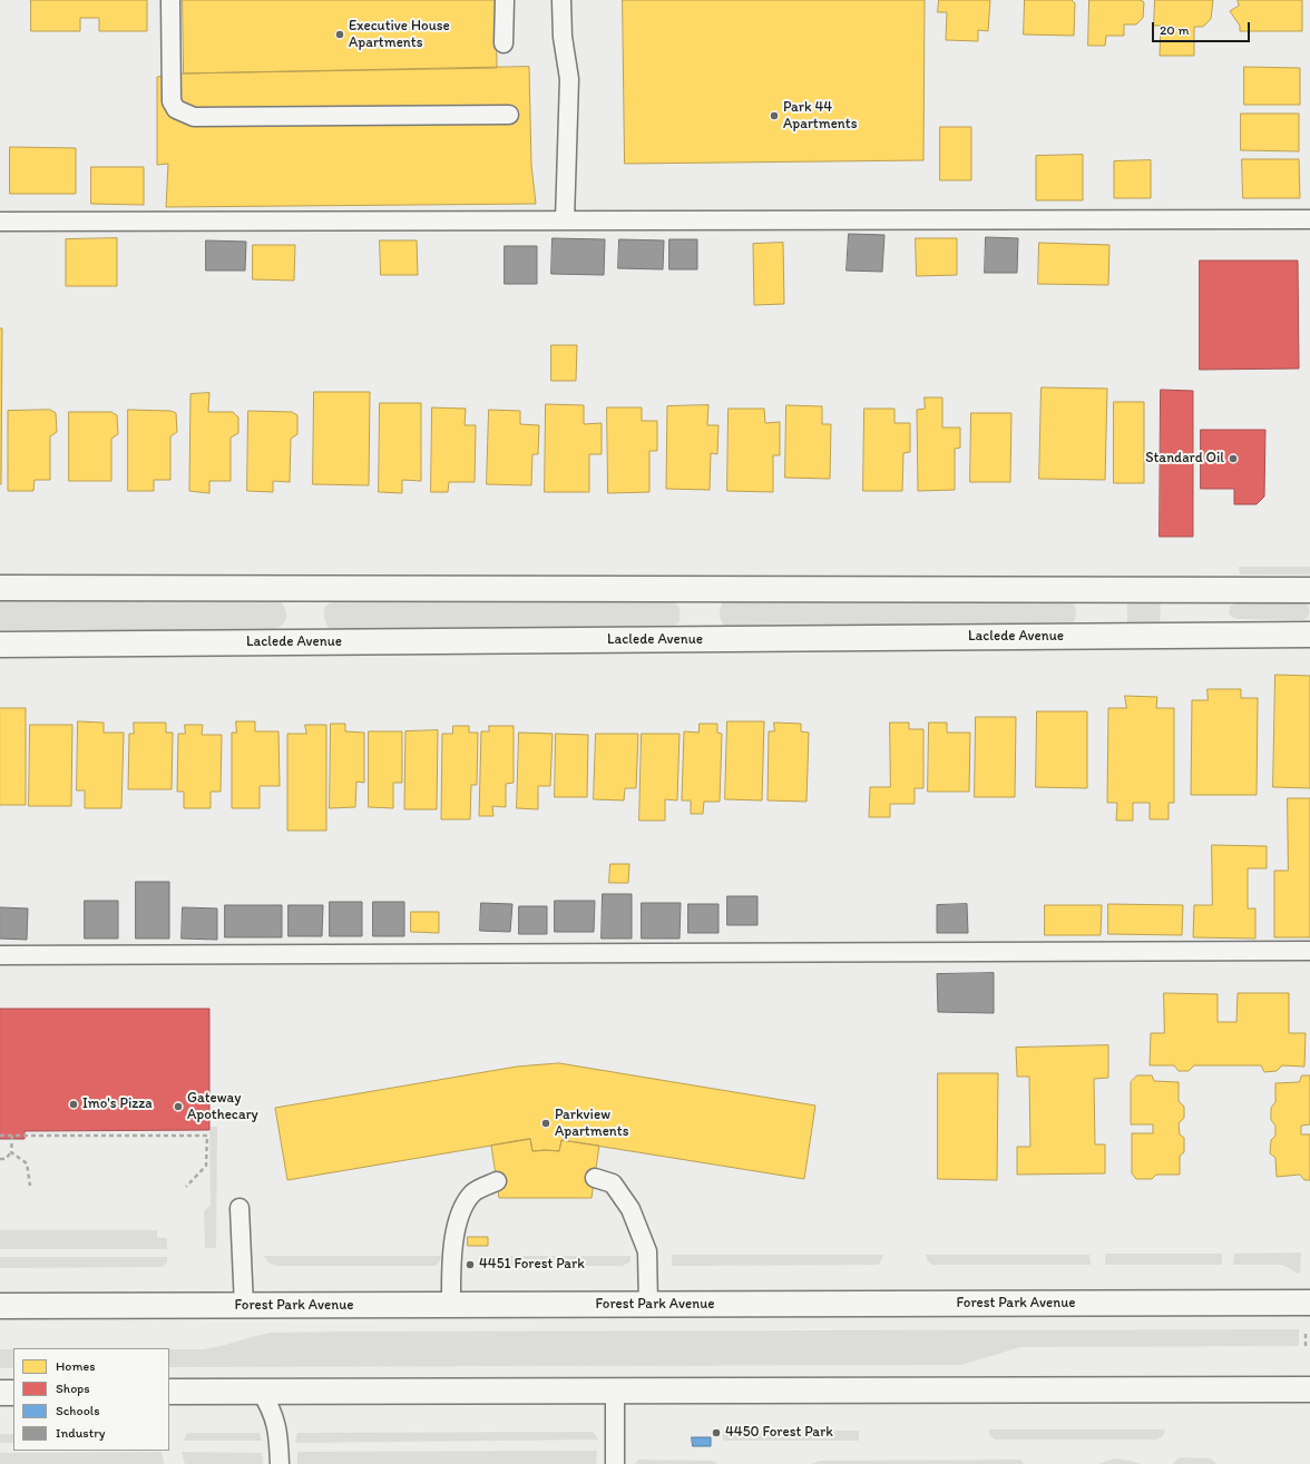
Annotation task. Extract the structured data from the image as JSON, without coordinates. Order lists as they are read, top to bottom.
{
  "streets": {
    "street": ["Laclede Avenue", "Forest Park Avenue"]
  },
  "places": [
    "Executive House Apartments",
    "Park 44 Apartments",
    "Standard Oil",
    "Imo's Pizza",
    "Gateway Apothecary",
    "Parkview Apartments",
    "4451 Forest Park",
    "4450 Forest Park"
  ],
  "legend": [
    "Homes",
    "Shops",
    "Schools",
    "Industry"
  ],
  "scale_bar": "20 m"
}
